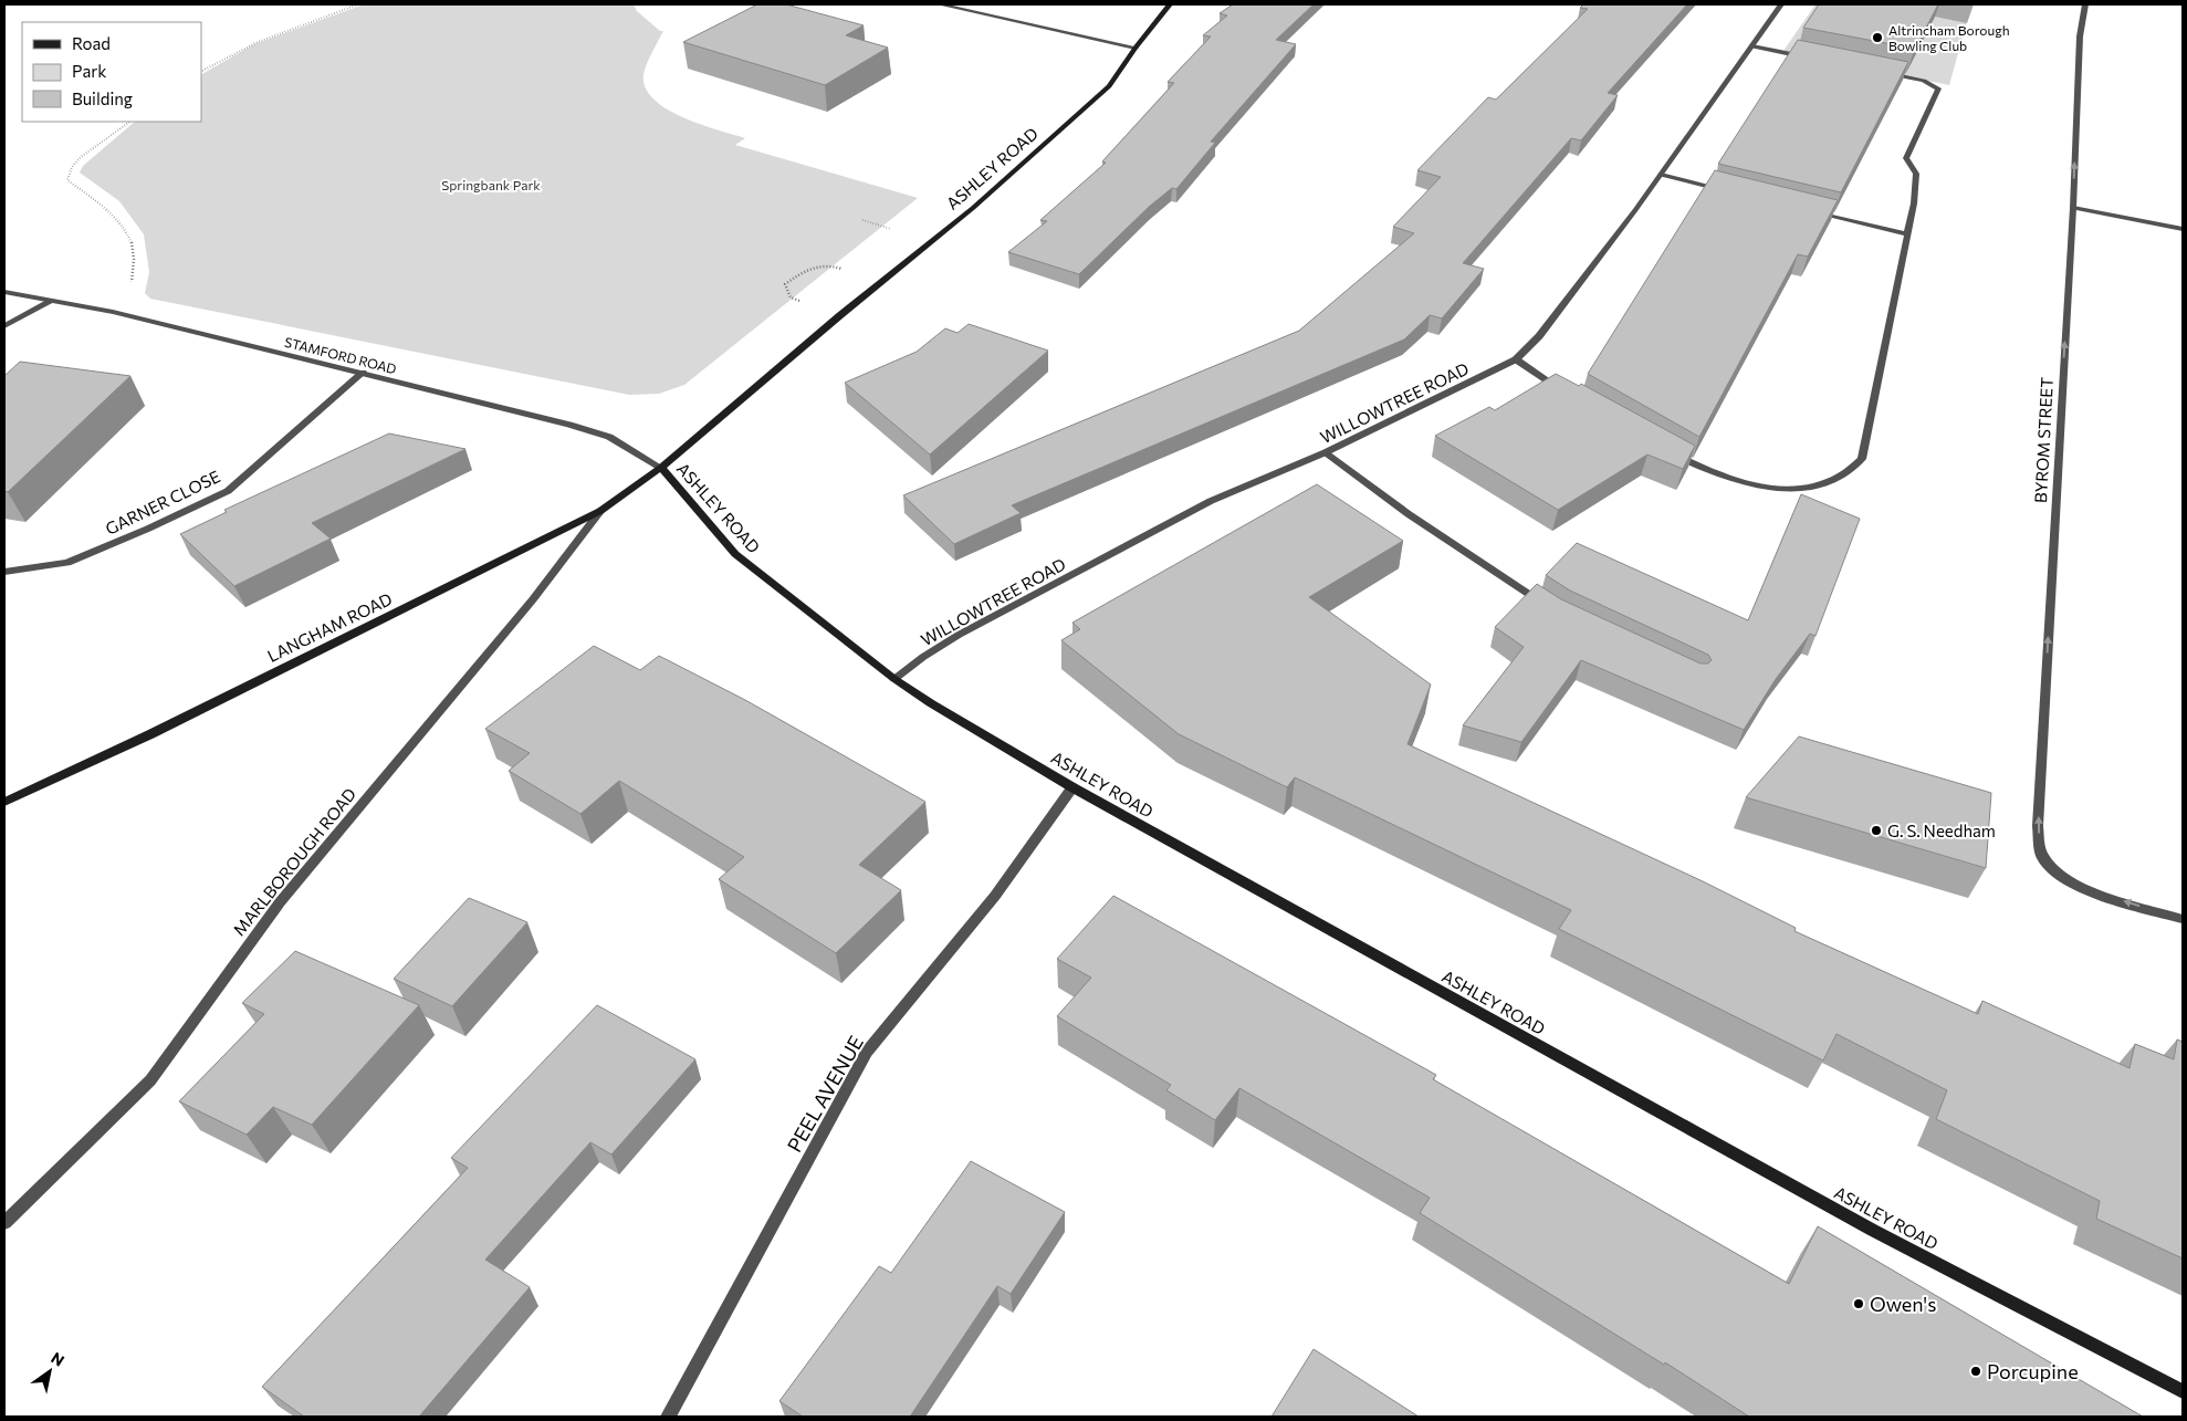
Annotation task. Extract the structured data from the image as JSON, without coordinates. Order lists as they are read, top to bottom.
{
  "streets": {
    "main road": ["ASHLEY ROAD", "LANGHAM ROAD"],
    "street": [
      "STAMFORD ROAD",
      "WILLOWTREE ROAD",
      "BYROM STREET",
      "GARNER CLOSE",
      "MARLBOROUGH ROAD",
      "PEEL AVENUE"
    ]
  },
  "crossings": [
    ["ASHLEY ROAD", "STAMFORD ROAD"],
    ["ASHLEY ROAD", "WILLOWTREE ROAD"],
    ["ASHLEY ROAD", "LANGHAM ROAD"],
    ["ASHLEY ROAD", "PEEL AVENUE"],
    ["STAMFORD ROAD", "GARNER CLOSE"],
    ["STAMFORD ROAD", "LANGHAM ROAD"],
    ["LANGHAM ROAD", "MARLBOROUGH ROAD"]
  ],
  "one_way": ["BYROM STREET"],
  "parks": ["Springbank Park"],
  "places": [
    "Altrincham Borough Bowling Club",
    "G. S. Needham",
    "Owen's",
    "Porcupine"
  ],
  "legend": ["Road", "Park", "Building"],
  "north": "top right"
}
